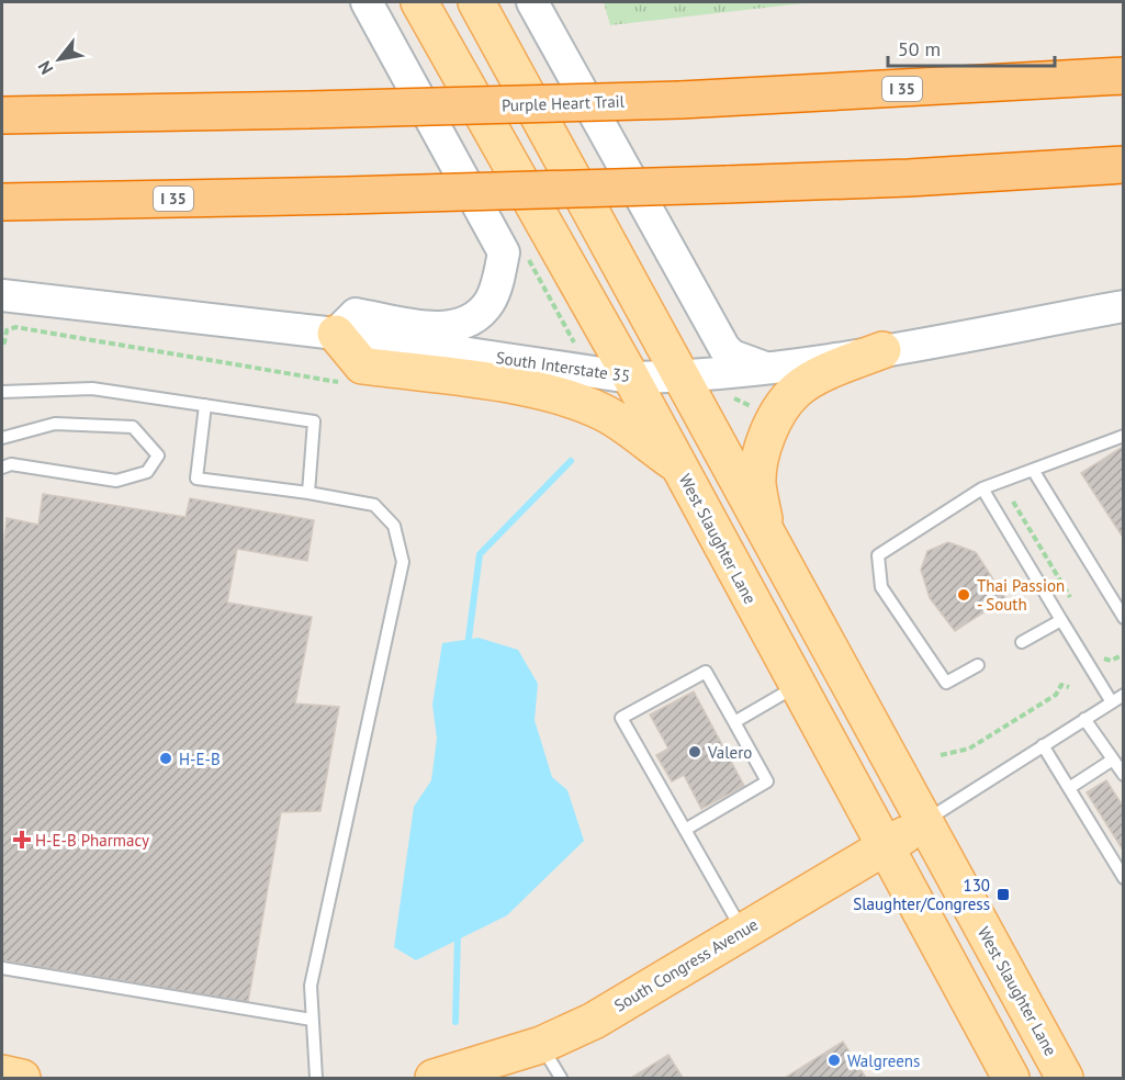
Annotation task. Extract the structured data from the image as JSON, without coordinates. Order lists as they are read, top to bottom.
{
  "streets": {
    "highway": ["I 35", "Purple Heart Trail"],
    "main road": ["South Interstate 35", "West Slaughter Lane", "South Congress Avenue"]
  },
  "crossings": [
    ["South Interstate 35", "West Slaughter Lane"],
    ["West Slaughter Lane", "South Congress Avenue"]
  ],
  "places": {
    "other": [
      "Thai Passion - South",
      "Valero",
      "H-E-B",
      "Walgreens"
    ],
    "health": ["H-E-B Pharmacy"],
    "transit": ["130 Slaughter/Congress"]
  },
  "scale_bar": "50 m",
  "north": "bottom left"
}
